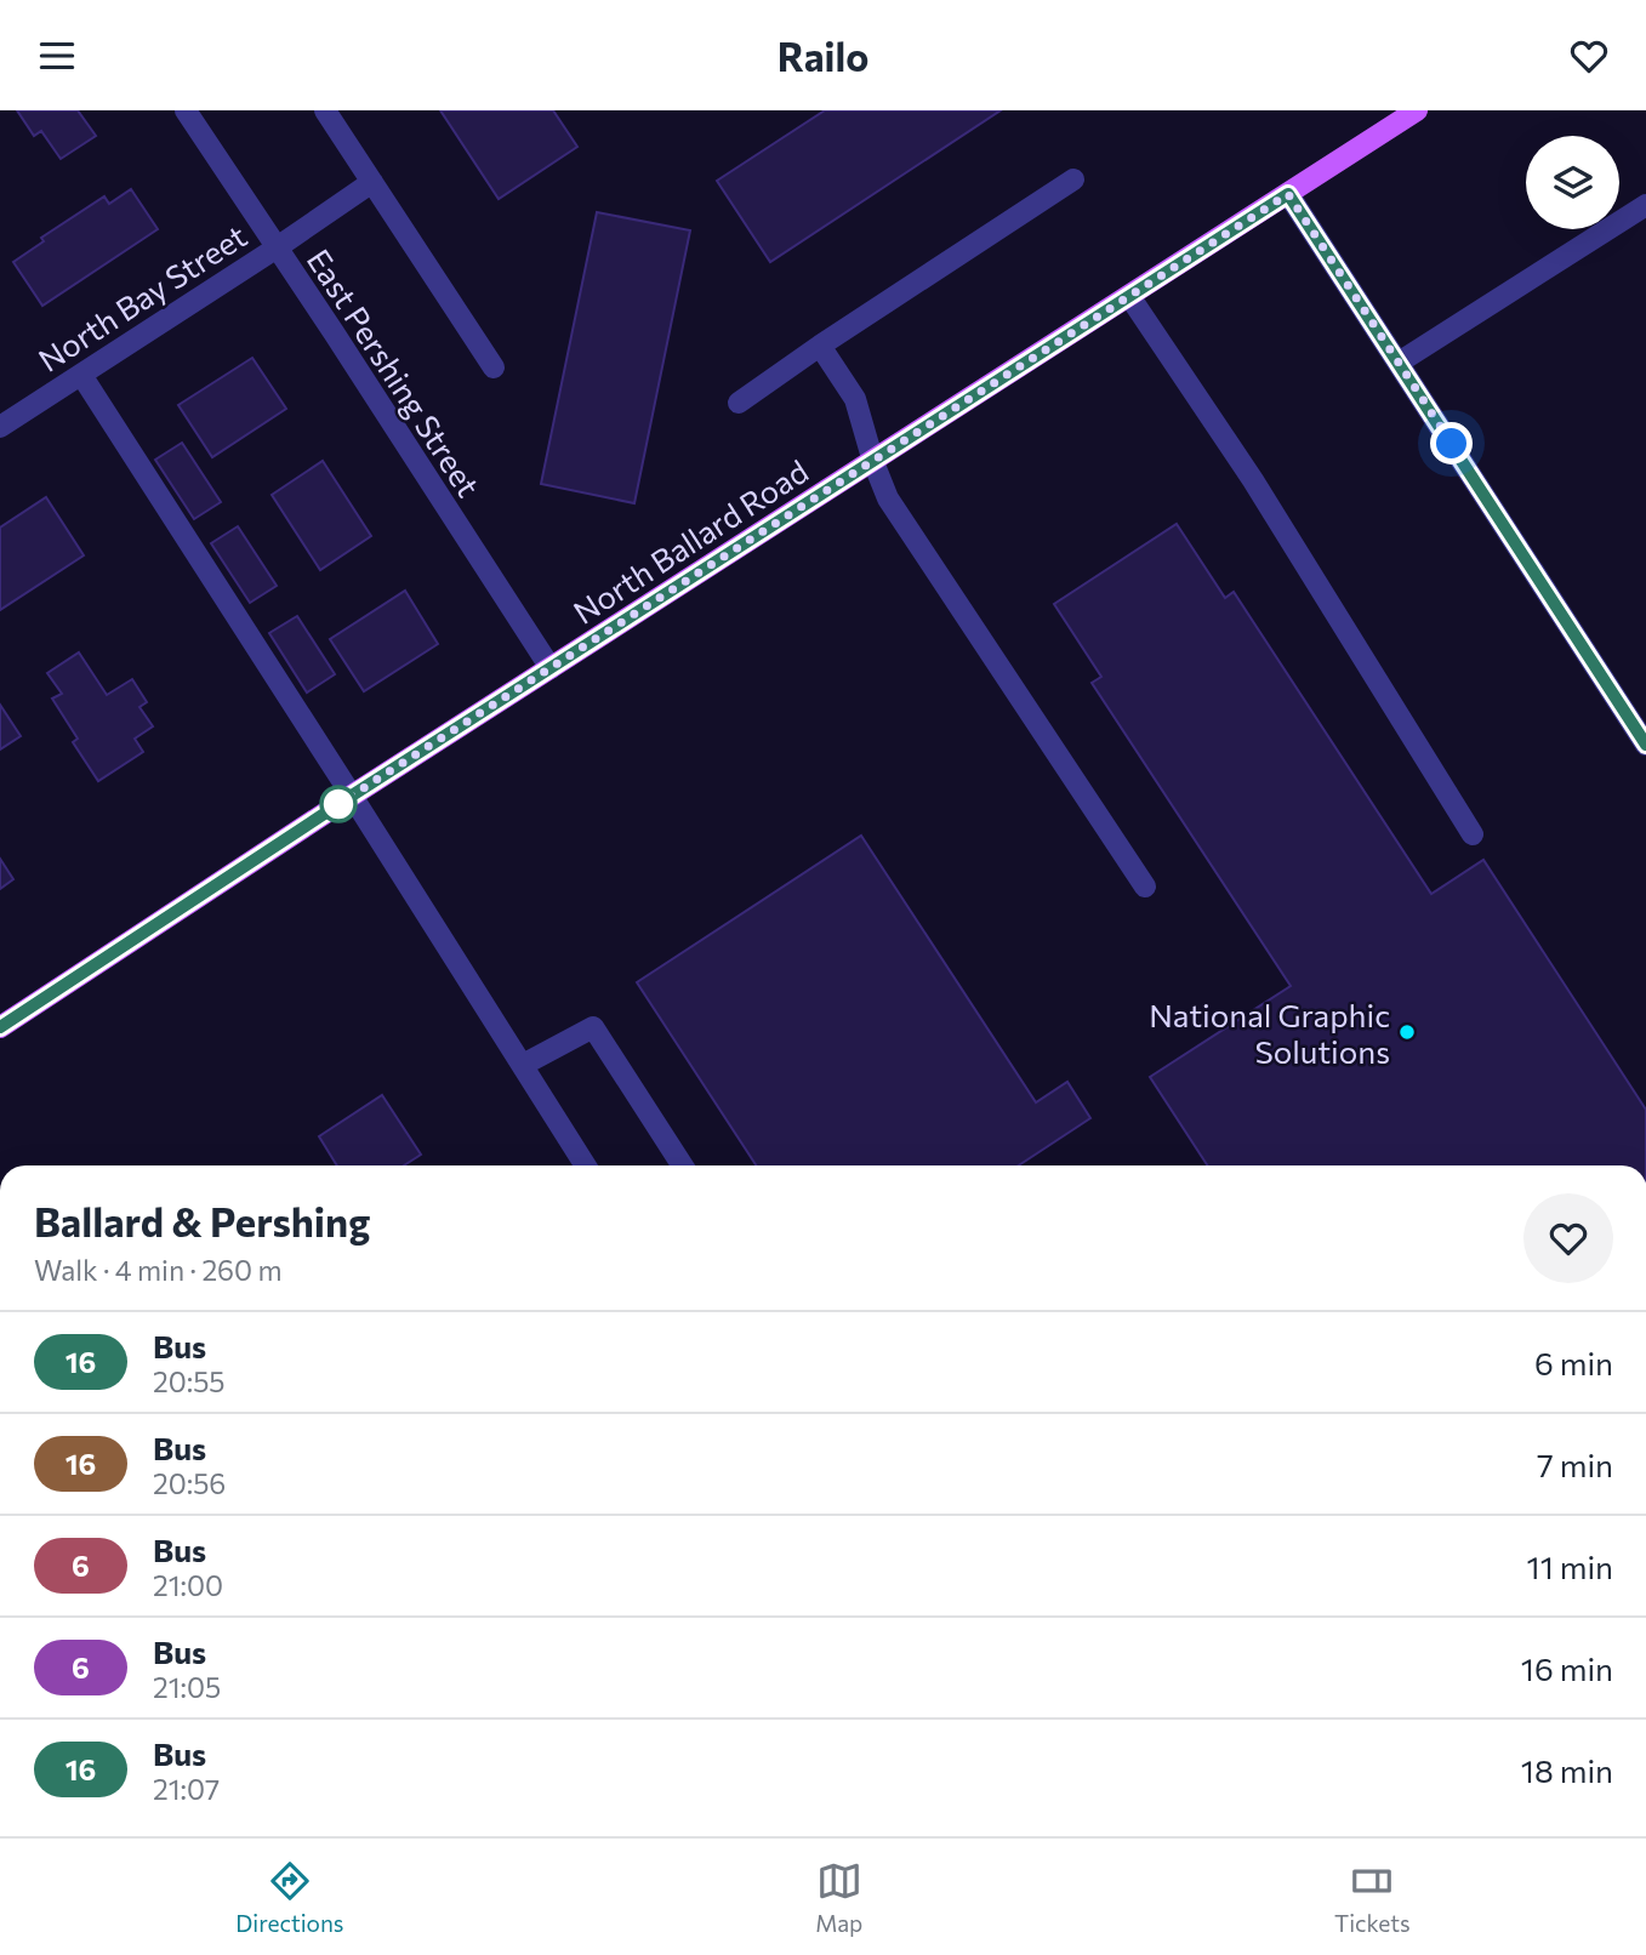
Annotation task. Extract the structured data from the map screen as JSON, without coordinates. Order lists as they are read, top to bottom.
{
  "streets": {
    "main road": ["North Ballard Road"],
    "street": ["North Bay Street", "East Pershing Street"]
  },
  "crossings": [
    ["North Bay Street", "East Pershing Street"],
    ["East Pershing Street", "North Ballard Road"]
  ],
  "places": ["National Graphic Solutions"],
  "lines": ["bus line 16"],
  "page": {
    "header": "Railo",
    "heading": ["Ballard & Pershing", "Walk · 4 min · 260 m"],
    "list": [
      {
        "mark": "16",
        "name": "Bus",
        "note": "20:55",
        "value": "6 min"
      },
      {
        "mark": "16",
        "name": "Bus",
        "note": "20:56",
        "value": "7 min"
      },
      {
        "mark": "6",
        "name": "Bus",
        "note": "21:00",
        "value": "11 min"
      },
      {
        "mark": "6",
        "name": "Bus",
        "note": "21:05",
        "value": "16 min"
      },
      {
        "mark": "16",
        "name": "Bus",
        "note": "21:07",
        "value": "18 min"
      }
    ],
    "tabs": ["Directions", "Map", "Tickets"]
  }
}
